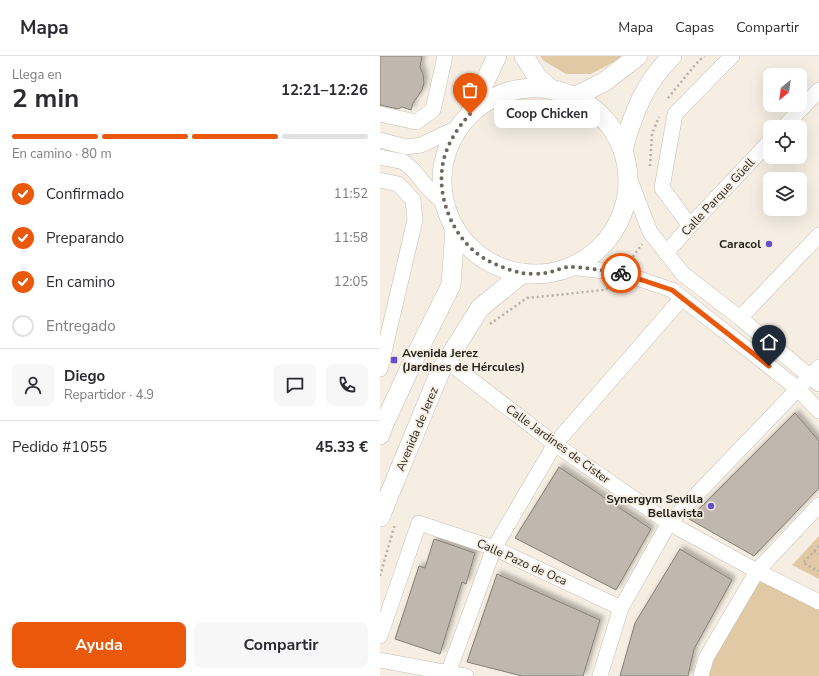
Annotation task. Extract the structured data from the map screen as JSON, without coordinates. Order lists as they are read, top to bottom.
{
  "streets": {
    "main road": ["Avenida de Jerez"],
    "street": ["Calle Parque Güell", "Calle Jardines de Cister", "Calle Pazo de Oca"]
  },
  "crossings": [
    ["Avenida de Jerez", "Calle Jardines de Cister"]
  ],
  "places": {
    "other": ["Coop Chicken", "Caracol", "Synergym Sevilla Bellavista"],
    "transit": ["Avenida Jerez (Jardines de Hércules)"]
  },
  "north": "bottom left",
  "page": {
    "header": "Mapa",
    "nav": ["Mapa", "Capas", "Compartir"],
    "heading": ["2 min", "Llega en", "12:21–12:26"],
    "panel": [
      "Diego",
      "Repartidor · 4.9",
      "Pedido #1055",
      "45.33 €"
    ],
    "bubble": "Coop Chicken",
    "bar": "En camino · 80 m",
    "list": [
      ["Confirmado", "11:52"],
      ["Preparando", "11:58"],
      ["En camino", "12:05"],
      "Entregado"
    ],
    "buttons": ["Ayuda", "Compartir"]
  }
}
